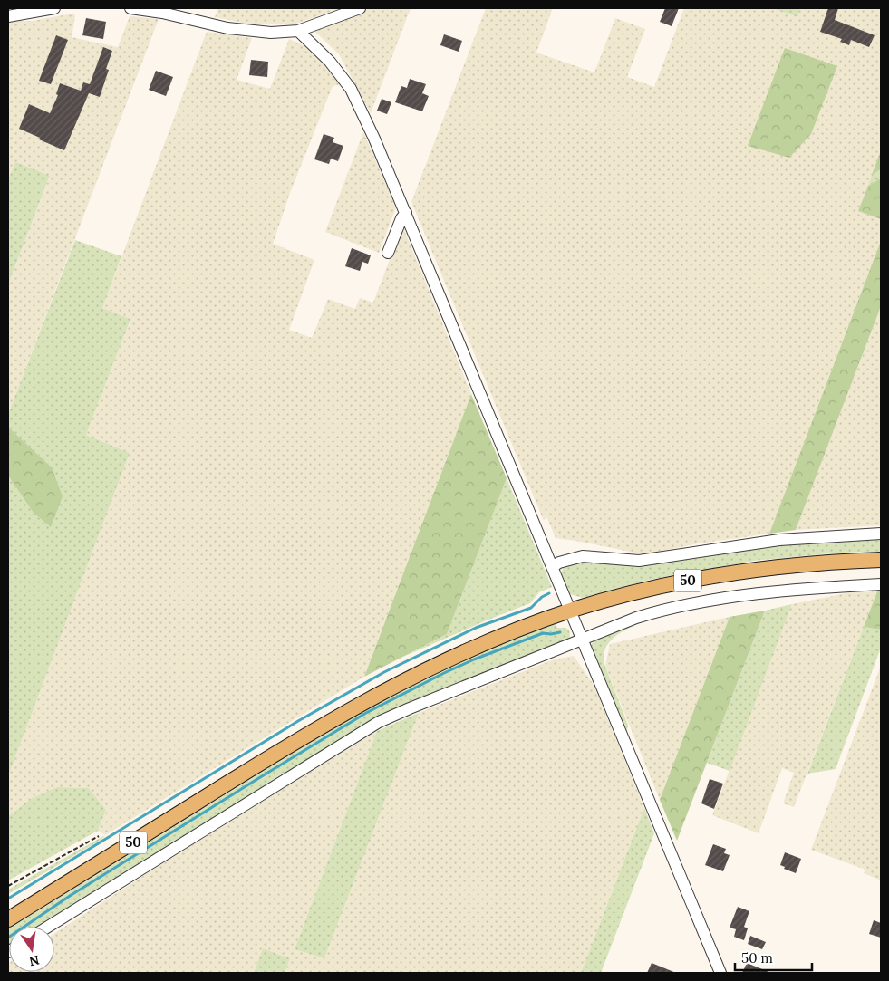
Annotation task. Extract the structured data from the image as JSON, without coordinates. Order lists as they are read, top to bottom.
{
  "streets": {
    "main road": ["50"]
  },
  "scale_bar": "50 m",
  "north": "bottom"
}
